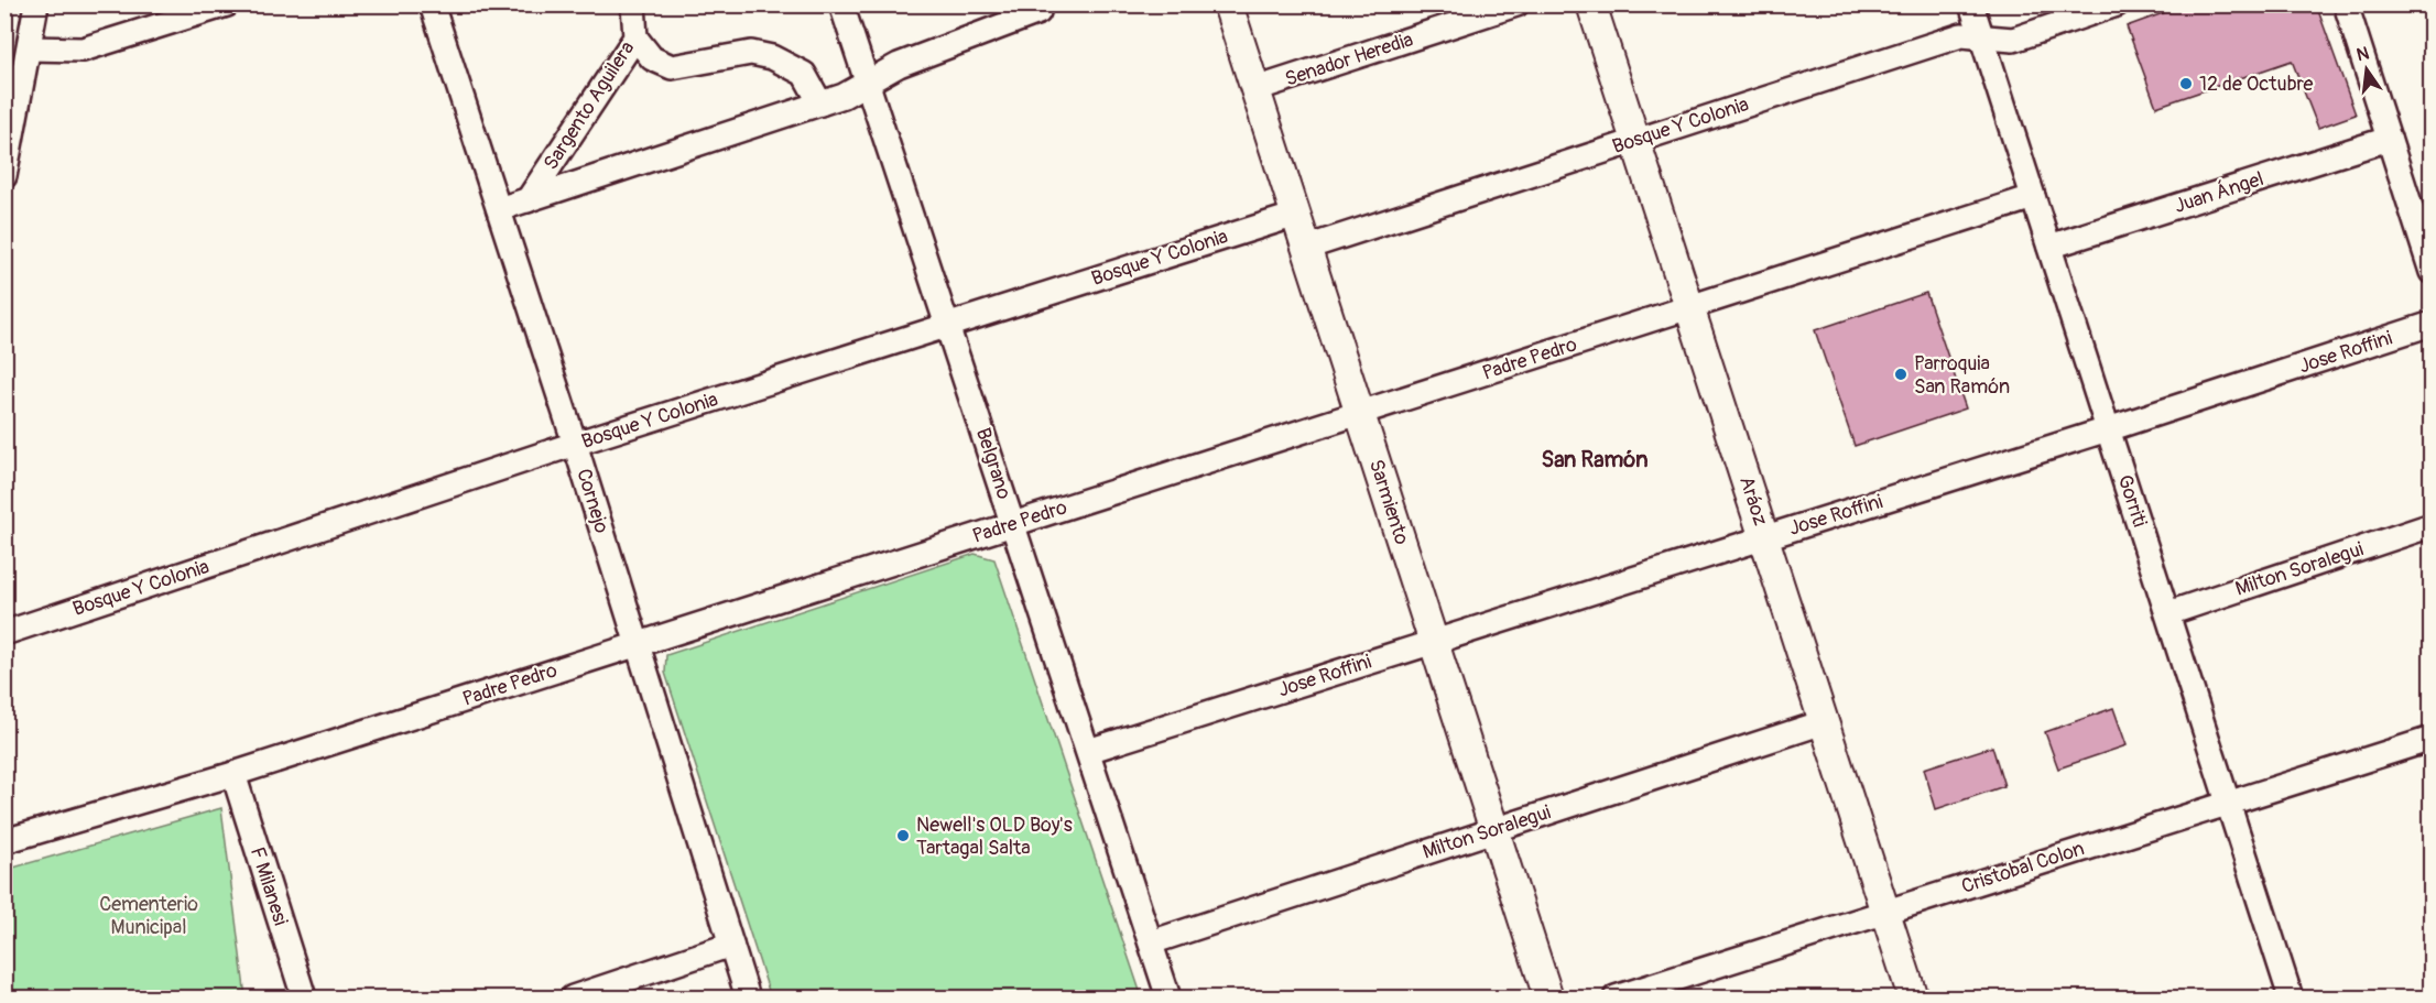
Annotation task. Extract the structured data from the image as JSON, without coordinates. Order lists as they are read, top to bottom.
{
  "streets": {
    "street": [
      "Senador Heredia",
      "Sargento Aguilera",
      "Bosque Y Colonia",
      "Juan Ángel",
      "Jose Roffini",
      "Padre Pedro",
      "Belgrano",
      "Cornejo",
      "Aráoz",
      "Gorriti",
      "Sarmiento",
      "Milton Soralegui",
      "Cristobal Colon",
      "F Milanesi"
    ]
  },
  "crossings": [
    ["Senador Heredia", "Sarmiento"],
    ["Bosque Y Colonia", "Belgrano"],
    ["Bosque Y Colonia", "Cornejo"],
    ["Bosque Y Colonia", "Aráoz"],
    ["Bosque Y Colonia", "Gorriti"],
    ["Bosque Y Colonia", "Sarmiento"],
    ["Juan Ángel", "Gorriti"],
    ["Jose Roffini", "Belgrano"],
    ["Jose Roffini", "Aráoz"],
    ["Jose Roffini", "Gorriti"],
    ["Jose Roffini", "Sarmiento"],
    ["Padre Pedro", "Belgrano"],
    ["Padre Pedro", "Cornejo"],
    ["Padre Pedro", "Aráoz"],
    ["Padre Pedro", "Gorriti"],
    ["Padre Pedro", "Sarmiento"],
    ["Padre Pedro", "F Milanesi"],
    ["Belgrano", "Milton Soralegui"],
    ["Aráoz", "Milton Soralegui"],
    ["Aráoz", "Cristobal Colon"],
    ["Gorriti", "Milton Soralegui"],
    ["Gorriti", "Cristobal Colon"],
    ["Sarmiento", "Milton Soralegui"]
  ],
  "districts": ["San Ramón"],
  "parks": ["Cementerio Municipal"],
  "places": ["12 de Octubre", "Parroquia San Ramón", "Newell's OLD Boy's Tartagal Salta"],
  "north": "top"
}
